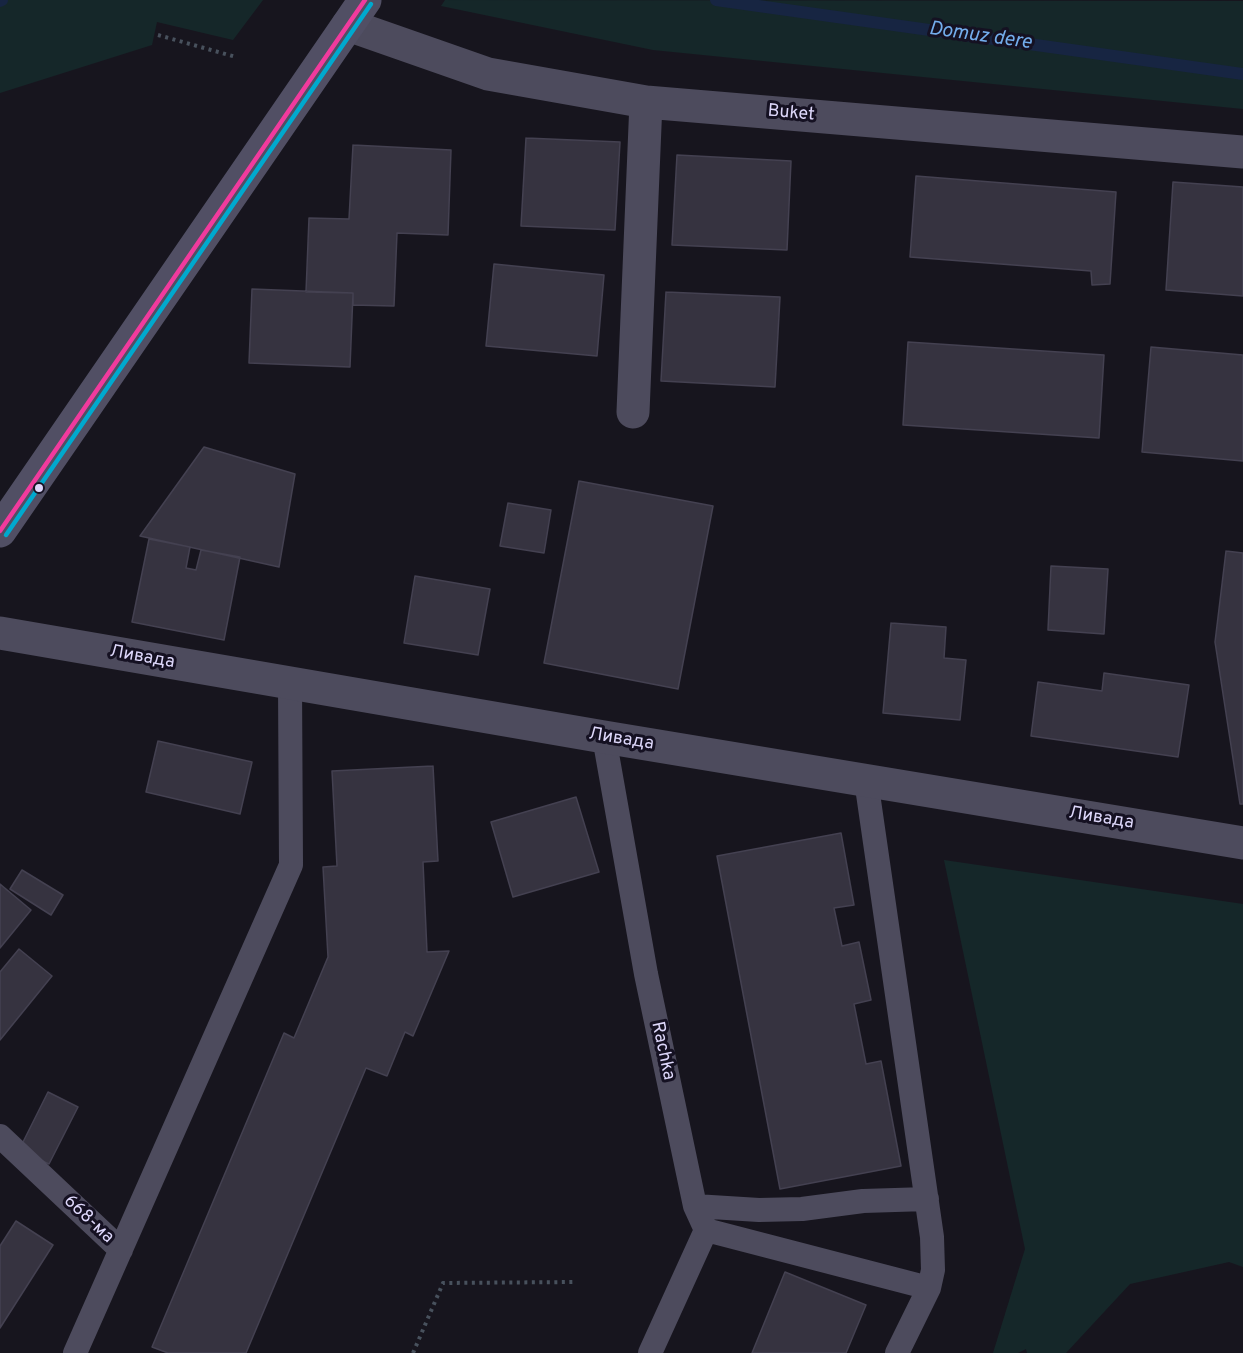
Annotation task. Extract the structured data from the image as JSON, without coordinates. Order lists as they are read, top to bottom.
{
  "streets": {
    "street": ["Buket", "Ливада"],
    "lane": ["Rachka", "668-ма"]
  },
  "crossings": [
    ["Ливада", "Rachka"]
  ],
  "water": ["Domuz dere"]
}
